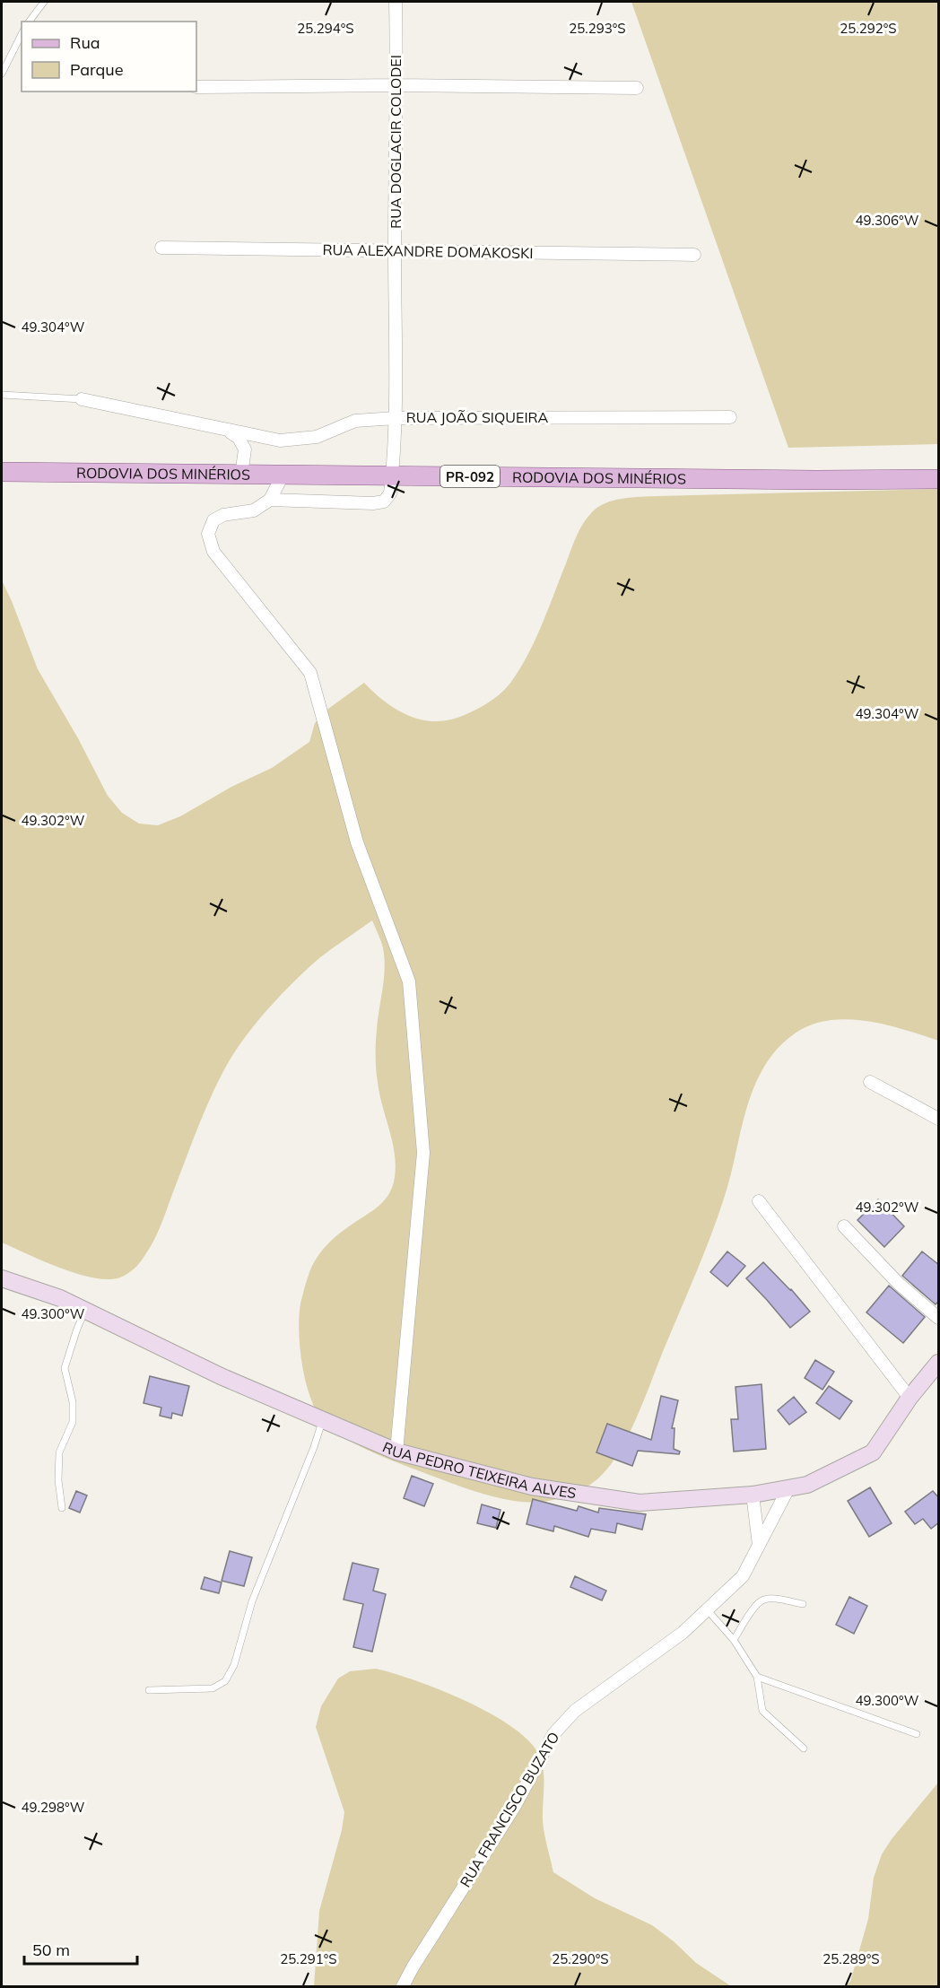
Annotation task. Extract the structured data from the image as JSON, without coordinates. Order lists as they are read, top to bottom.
{
  "streets": {
    "main road": ["RODOVIA DOS MINÉRIOS", "PR-092"],
    "street": [
      "RUA DOGLACIR COLODEI",
      "RUA ALEXANDRE DOMAKOSKI",
      "RUA JOÃO SIQUEIRA",
      "RUA PEDRO TEIXEIRA ALVES",
      "RUA FRANCISCO BUZATO"
    ]
  },
  "crossings": [
    ["RUA DOGLACIR COLODEI", "RUA ALEXANDRE DOMAKOSKI"],
    ["RUA DOGLACIR COLODEI", "RUA JOÃO SIQUEIRA"],
    ["RUA DOGLACIR COLODEI", "RODOVIA DOS MINÉRIOS"],
    ["RUA PEDRO TEIXEIRA ALVES", "RUA FRANCISCO BUZATO"]
  ],
  "legend": ["Rua", "Parque"],
  "scale_bar": "50 m",
  "coordinates": [
    "25.294°S",
    "25.293°S",
    "25.292°S",
    "49.306°W",
    "49.304°W",
    "49.302°W",
    "49.300°W",
    "49.298°W",
    "25.291°S",
    "25.290°S",
    "25.289°S"
  ]
}
